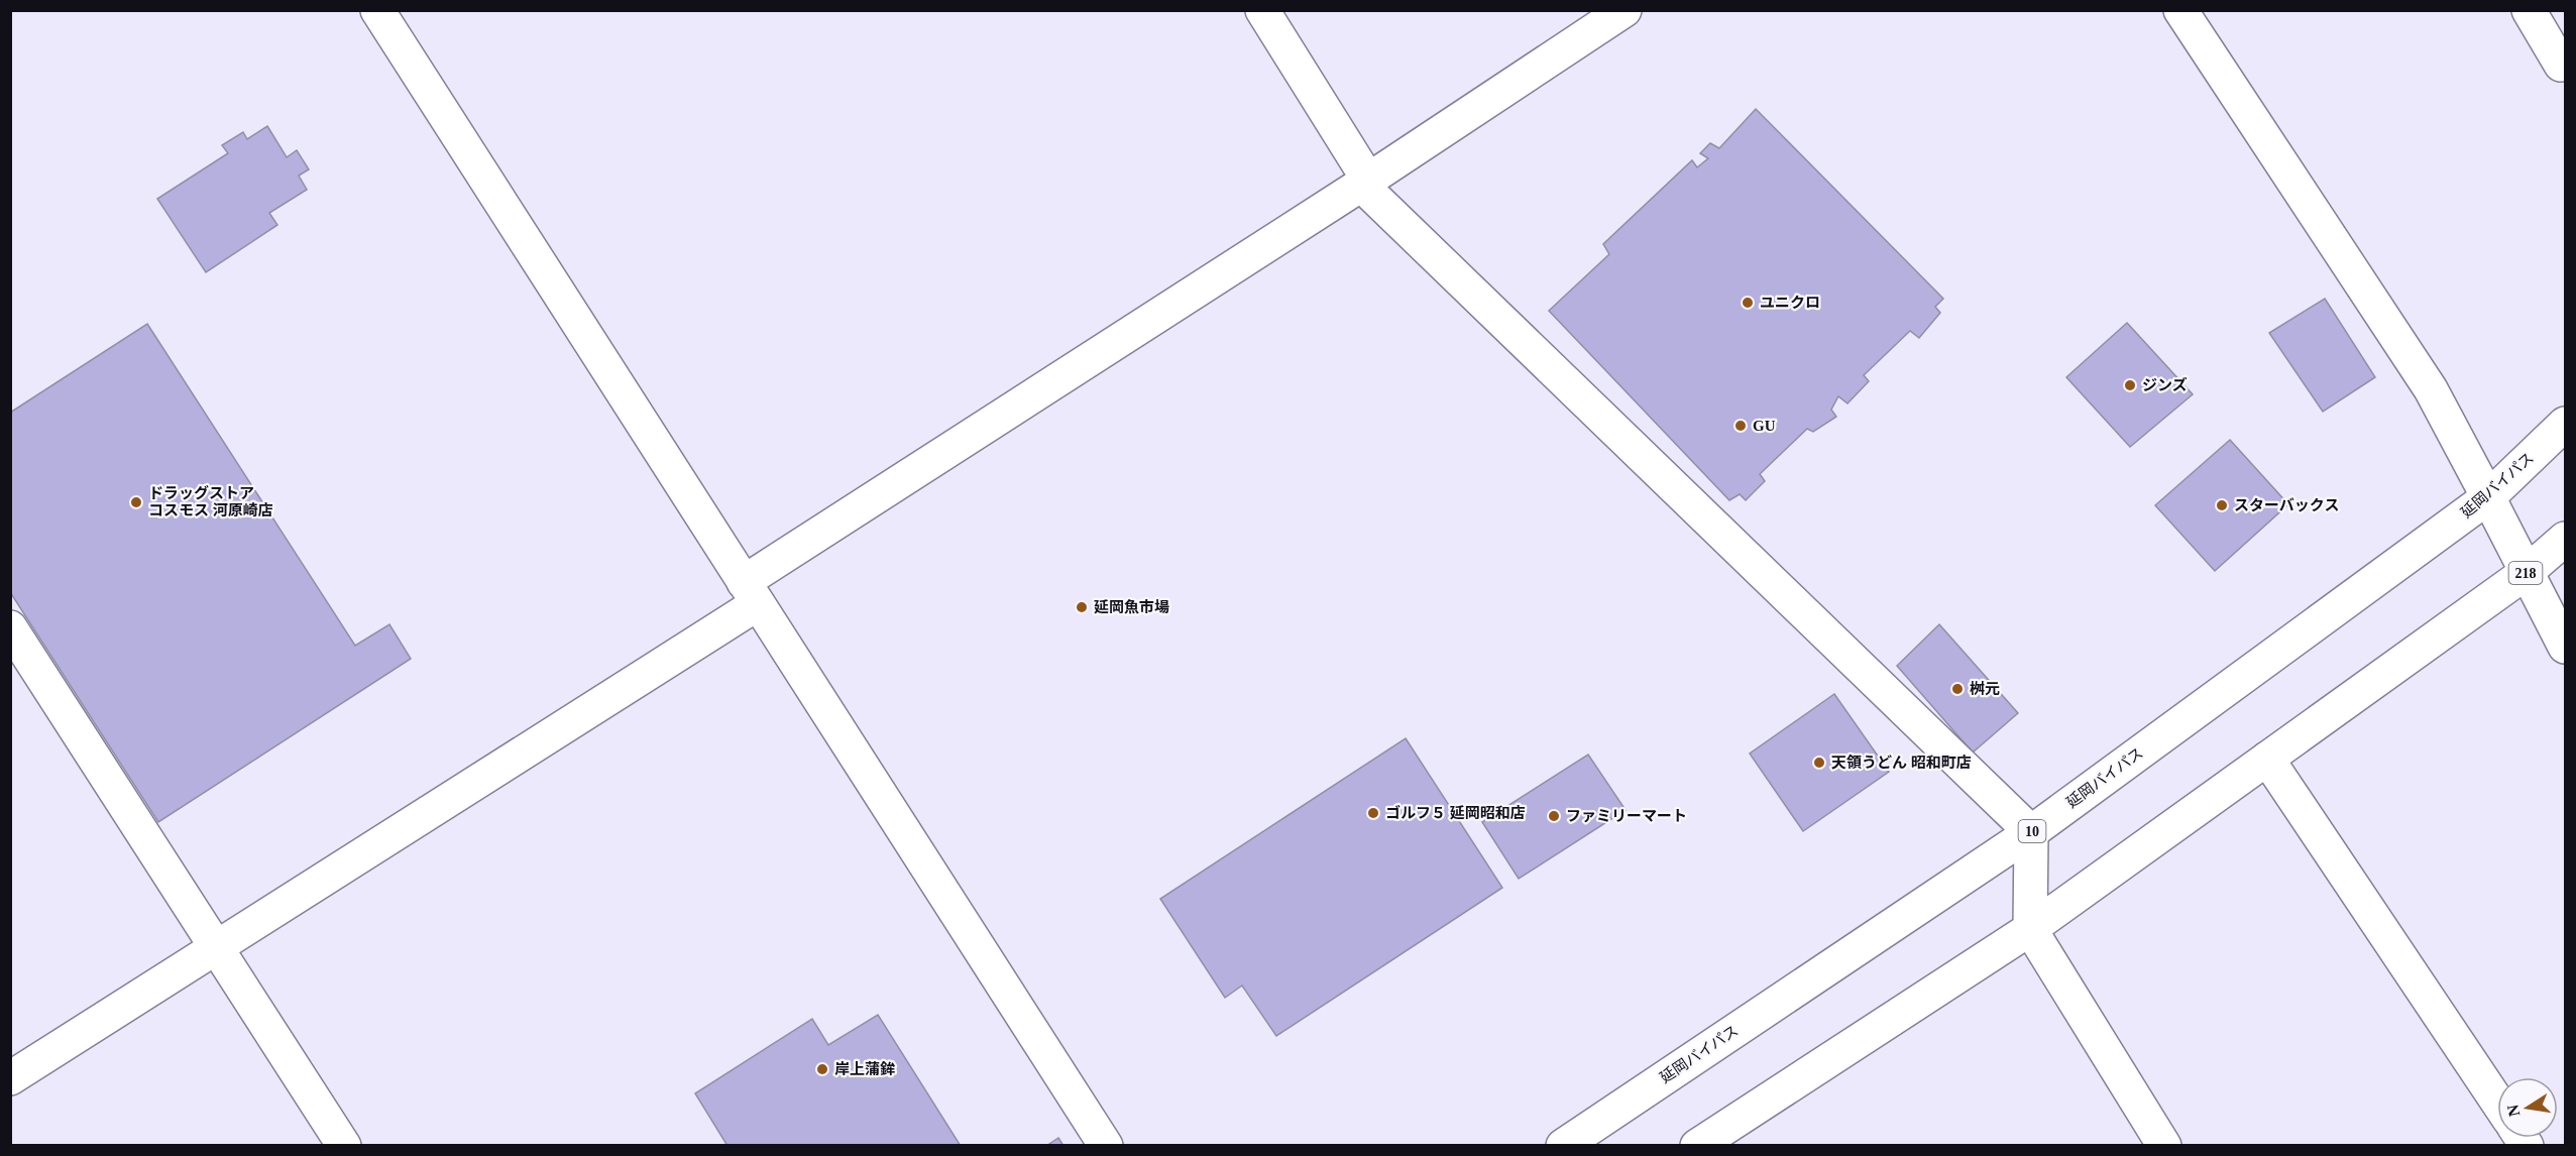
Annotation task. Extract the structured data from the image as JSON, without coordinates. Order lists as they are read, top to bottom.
{
  "streets": {
    "main road": ["延岡バイパス", "218", "10"]
  },
  "crossings": [
    ["延岡バイパス", "218"]
  ],
  "places": [
    "ユニクロ",
    "ジンズ",
    "GU",
    "ドラッグストア コスモス 河原崎店",
    "スターバックス",
    "延岡魚市場",
    "桝元",
    "天領うどん 昭和町店",
    "ゴルフ５ 延岡昭和店",
    "ファミリーマート",
    "岸上蒲鉾"
  ],
  "north": "left"
}
